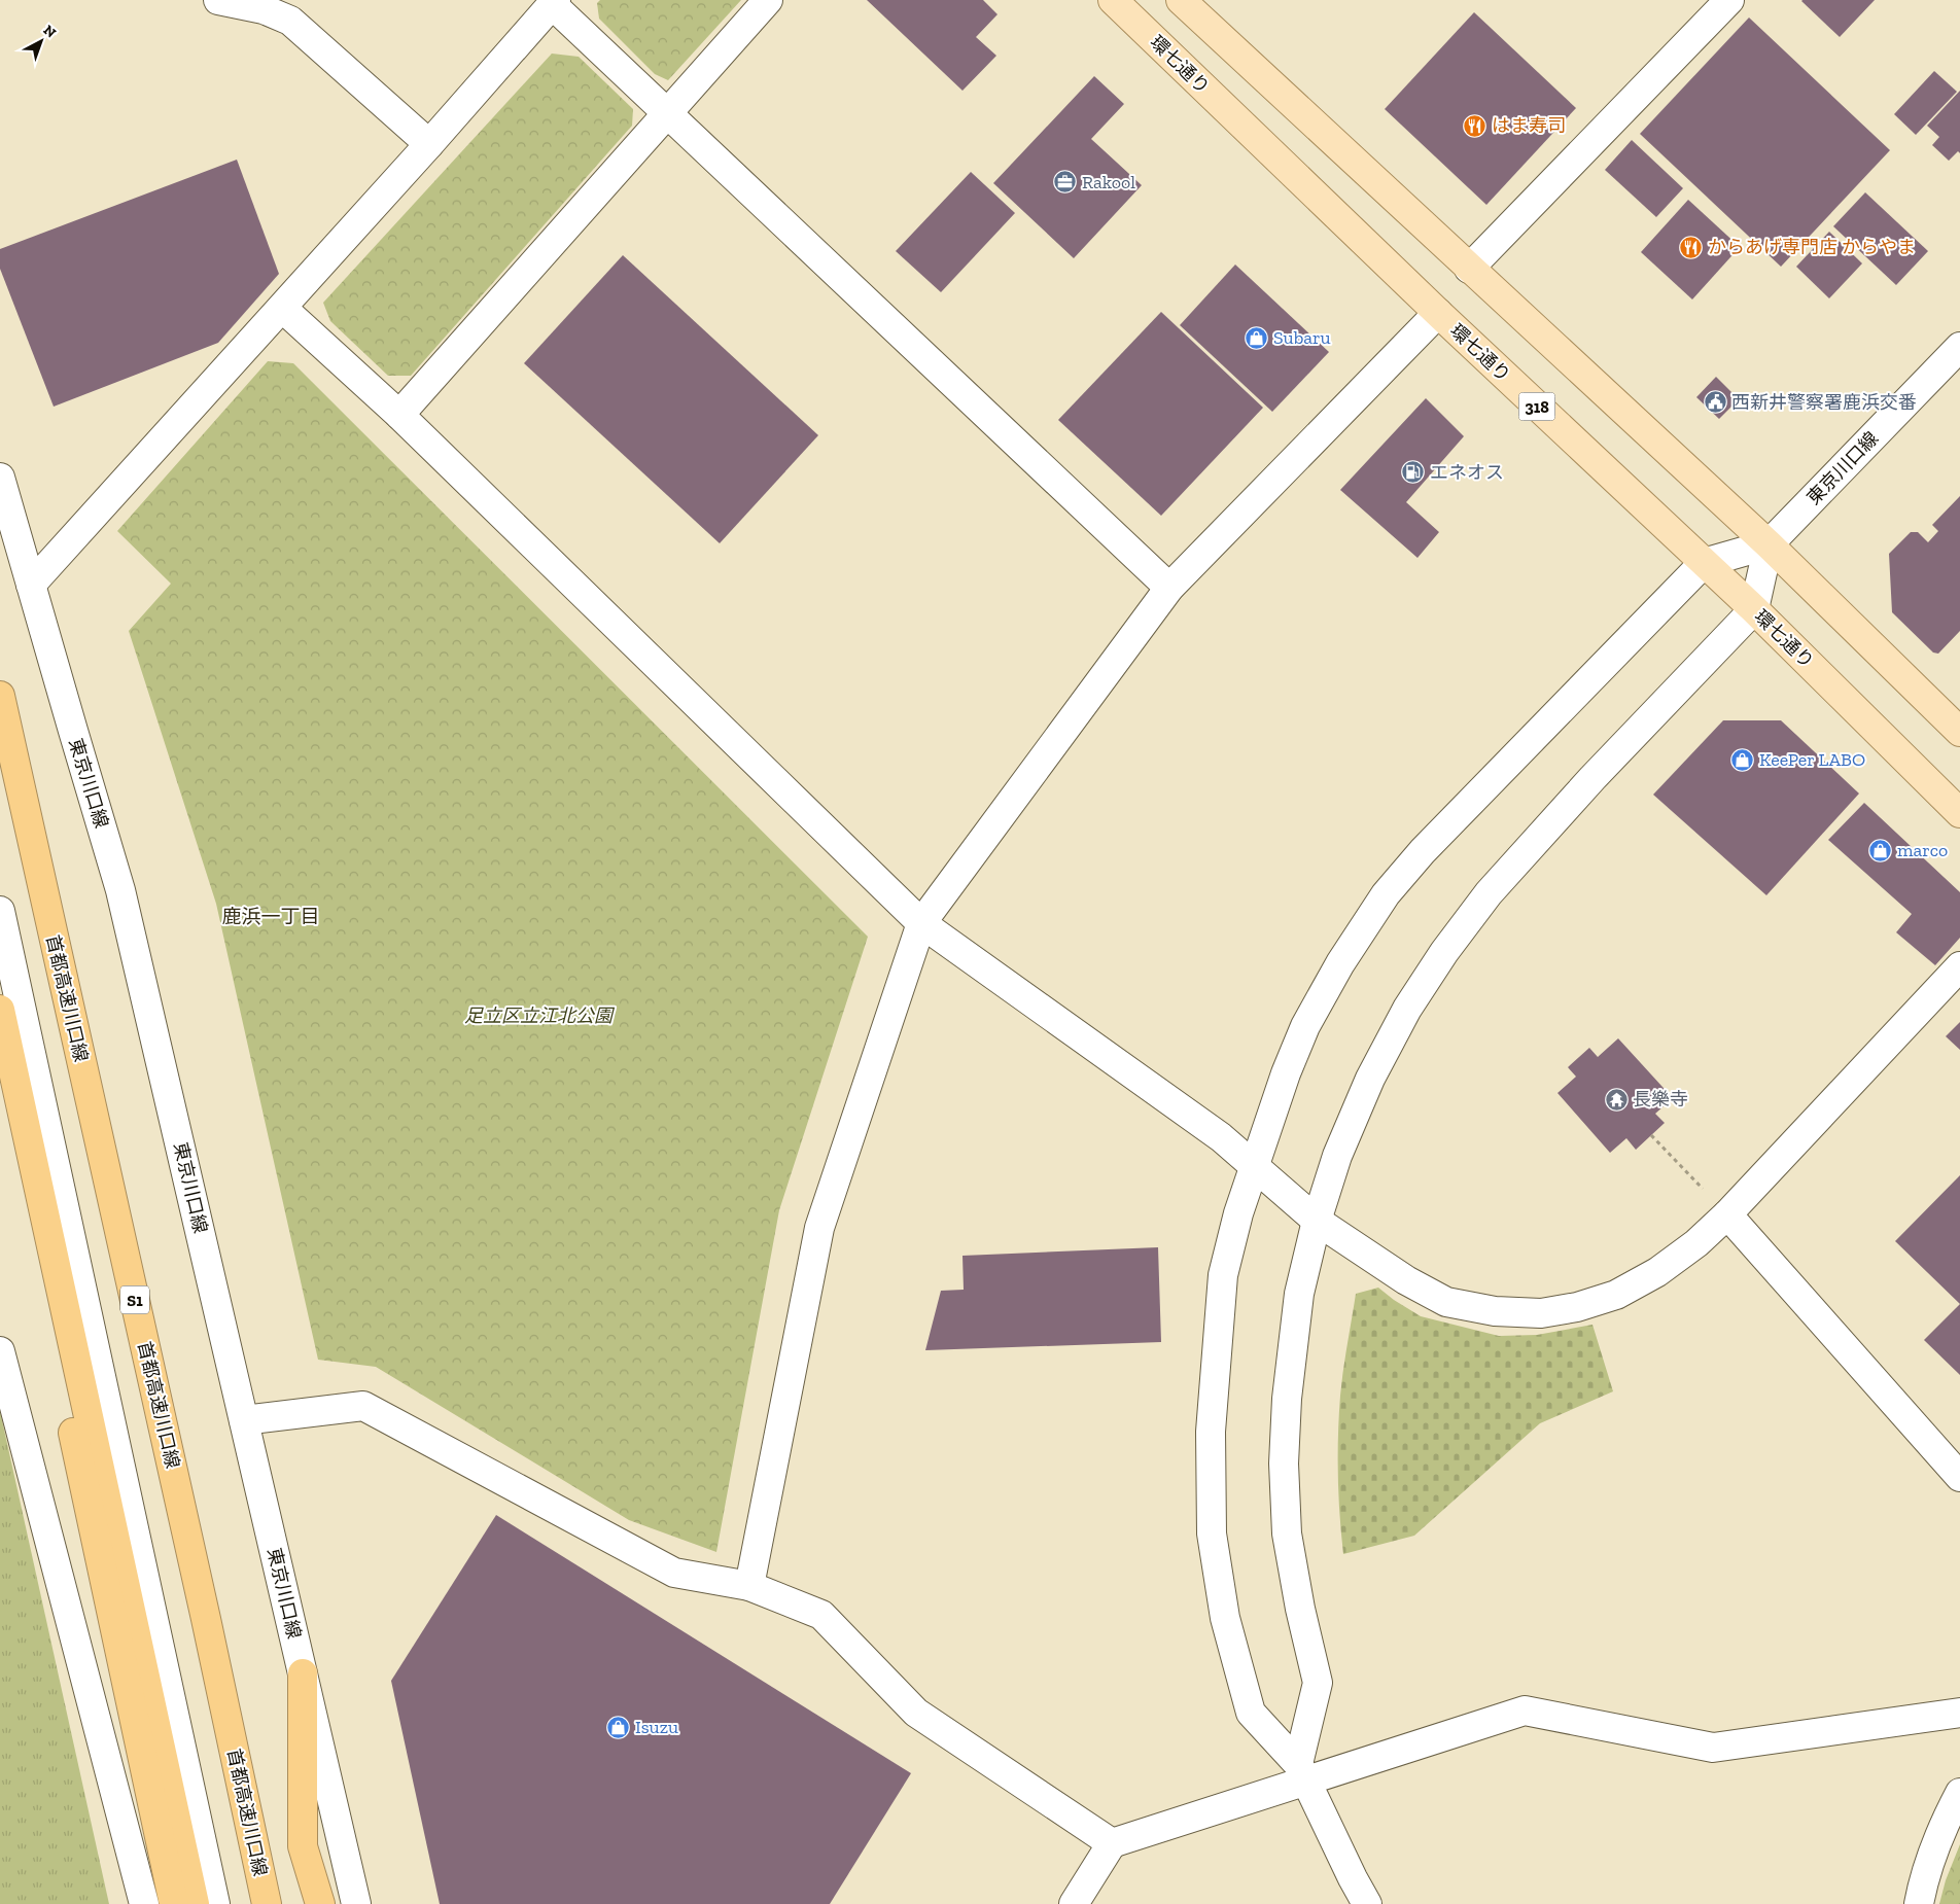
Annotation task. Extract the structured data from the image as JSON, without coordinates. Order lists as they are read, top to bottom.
{
  "streets": {
    "highway": ["首都高速川口線", "S1"],
    "main road": ["環七通り", "318"],
    "street": ["東京川口線"]
  },
  "crossings": [
    ["環七通り", "東京川口線"]
  ],
  "districts": ["鹿浜一丁目"],
  "parks": ["足立区立江北公園"],
  "places": {
    "restaurant": ["はま寿司", "からあげ専門店 からやま"],
    "office": ["Rakool"],
    "shop": [
      "Subaru",
      "KeePer LABO",
      "marco",
      "Isuzu"
    ],
    "public building": ["西新井警察署鹿浜交番"],
    "fuel station": ["エネオス"],
    "temple": ["長樂寺"]
  },
  "north": "top right"
}
